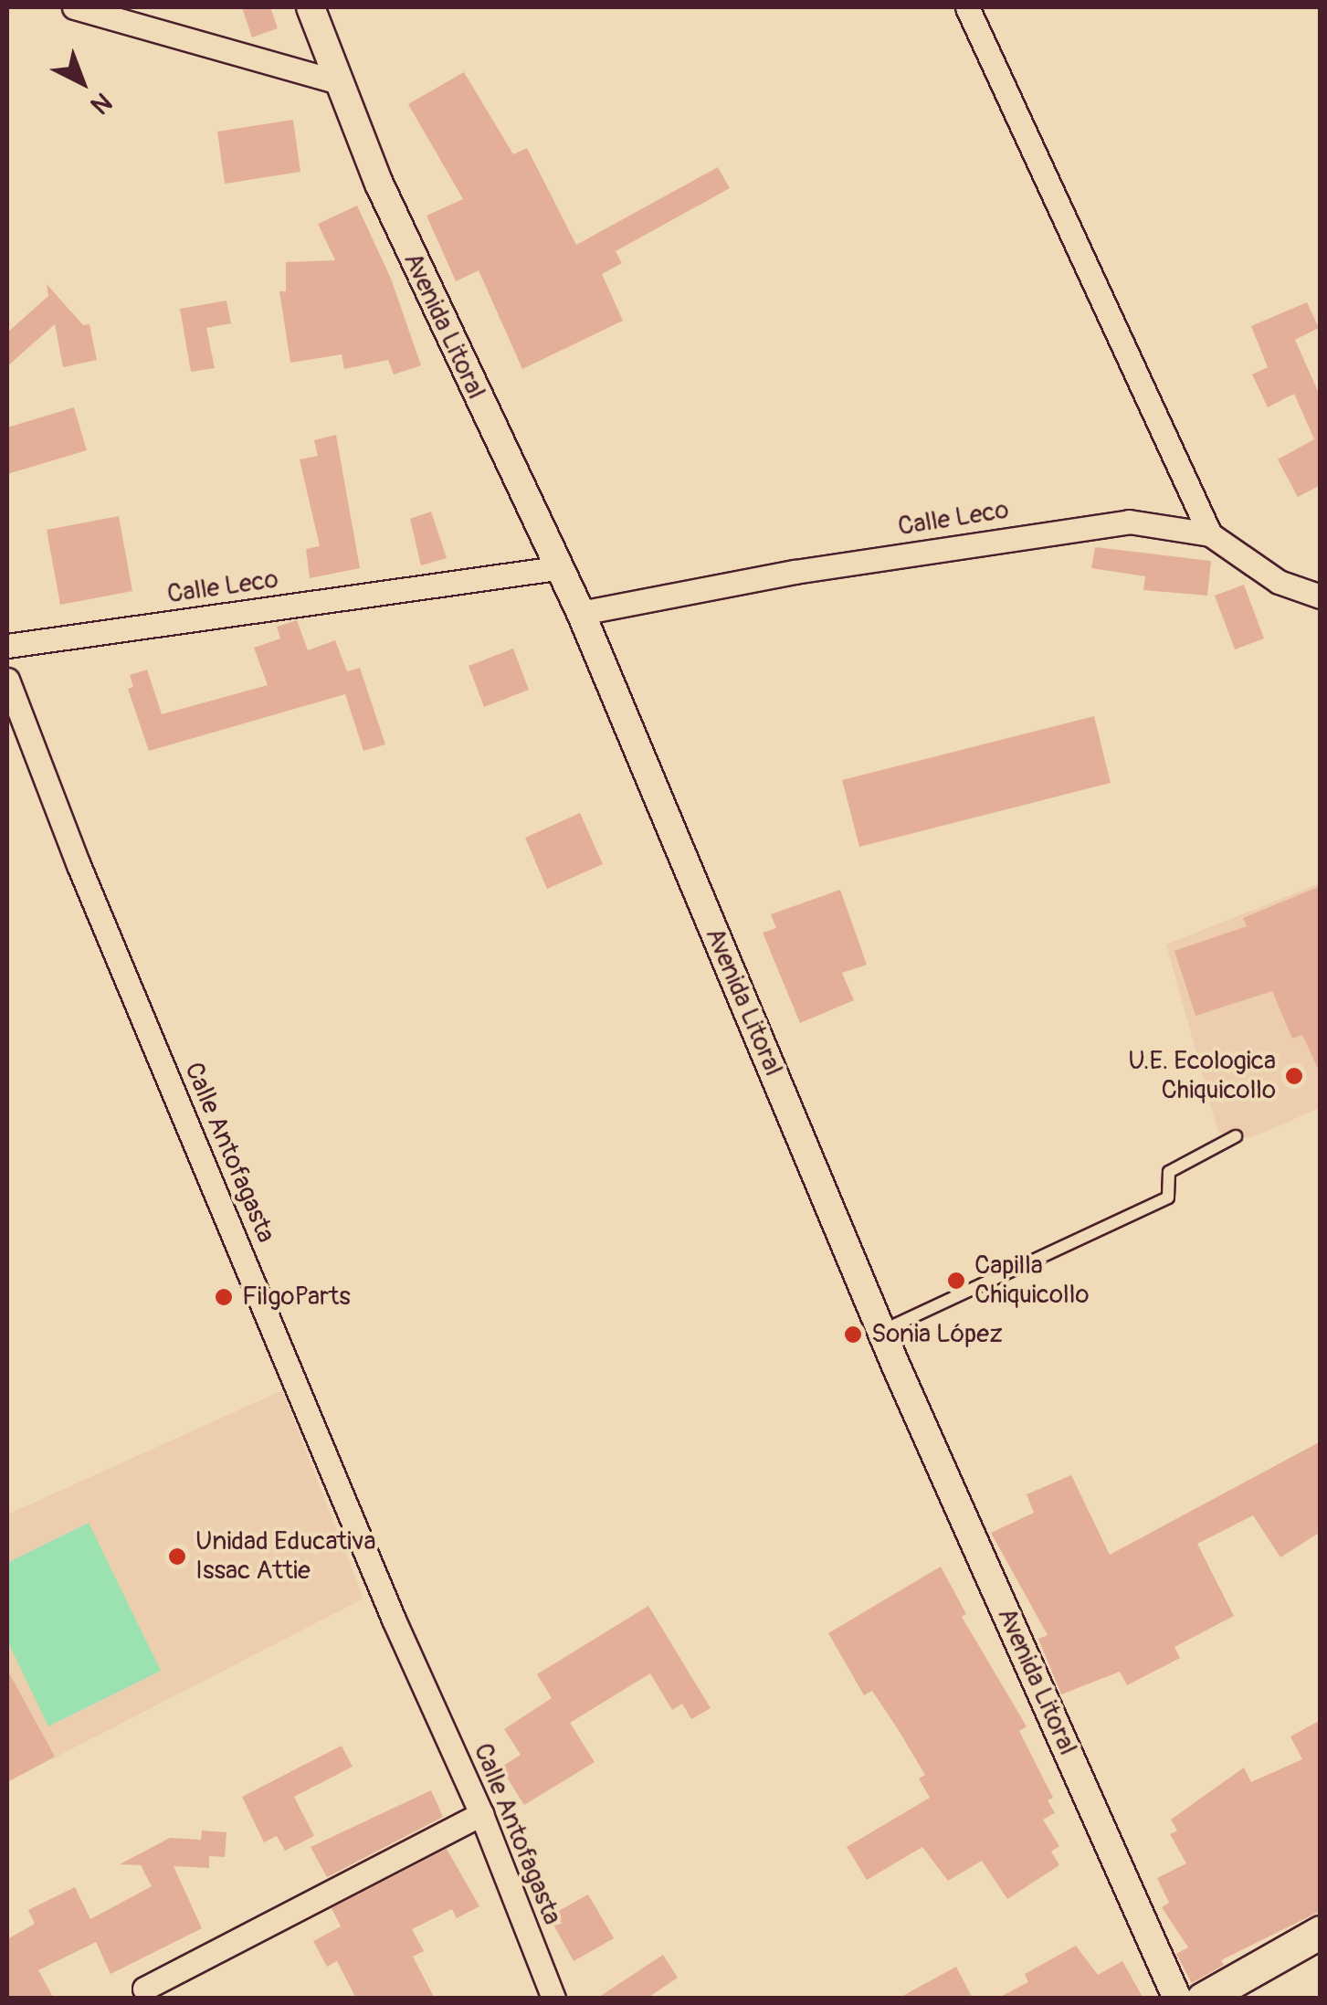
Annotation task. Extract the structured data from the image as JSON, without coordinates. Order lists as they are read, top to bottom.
{
  "streets": {
    "street": ["Avenida Litoral", "Calle Leco", "Calle Antofagasta"]
  },
  "crossings": [
    ["Avenida Litoral", "Calle Leco"]
  ],
  "places": [
    "U.E. Ecologica Chiquicollo",
    "Capilla Chiquicollo",
    "FilgoParts",
    "Sonia López",
    "Unidad Educativa Issac Attie"
  ],
  "north": "bottom right"
}
